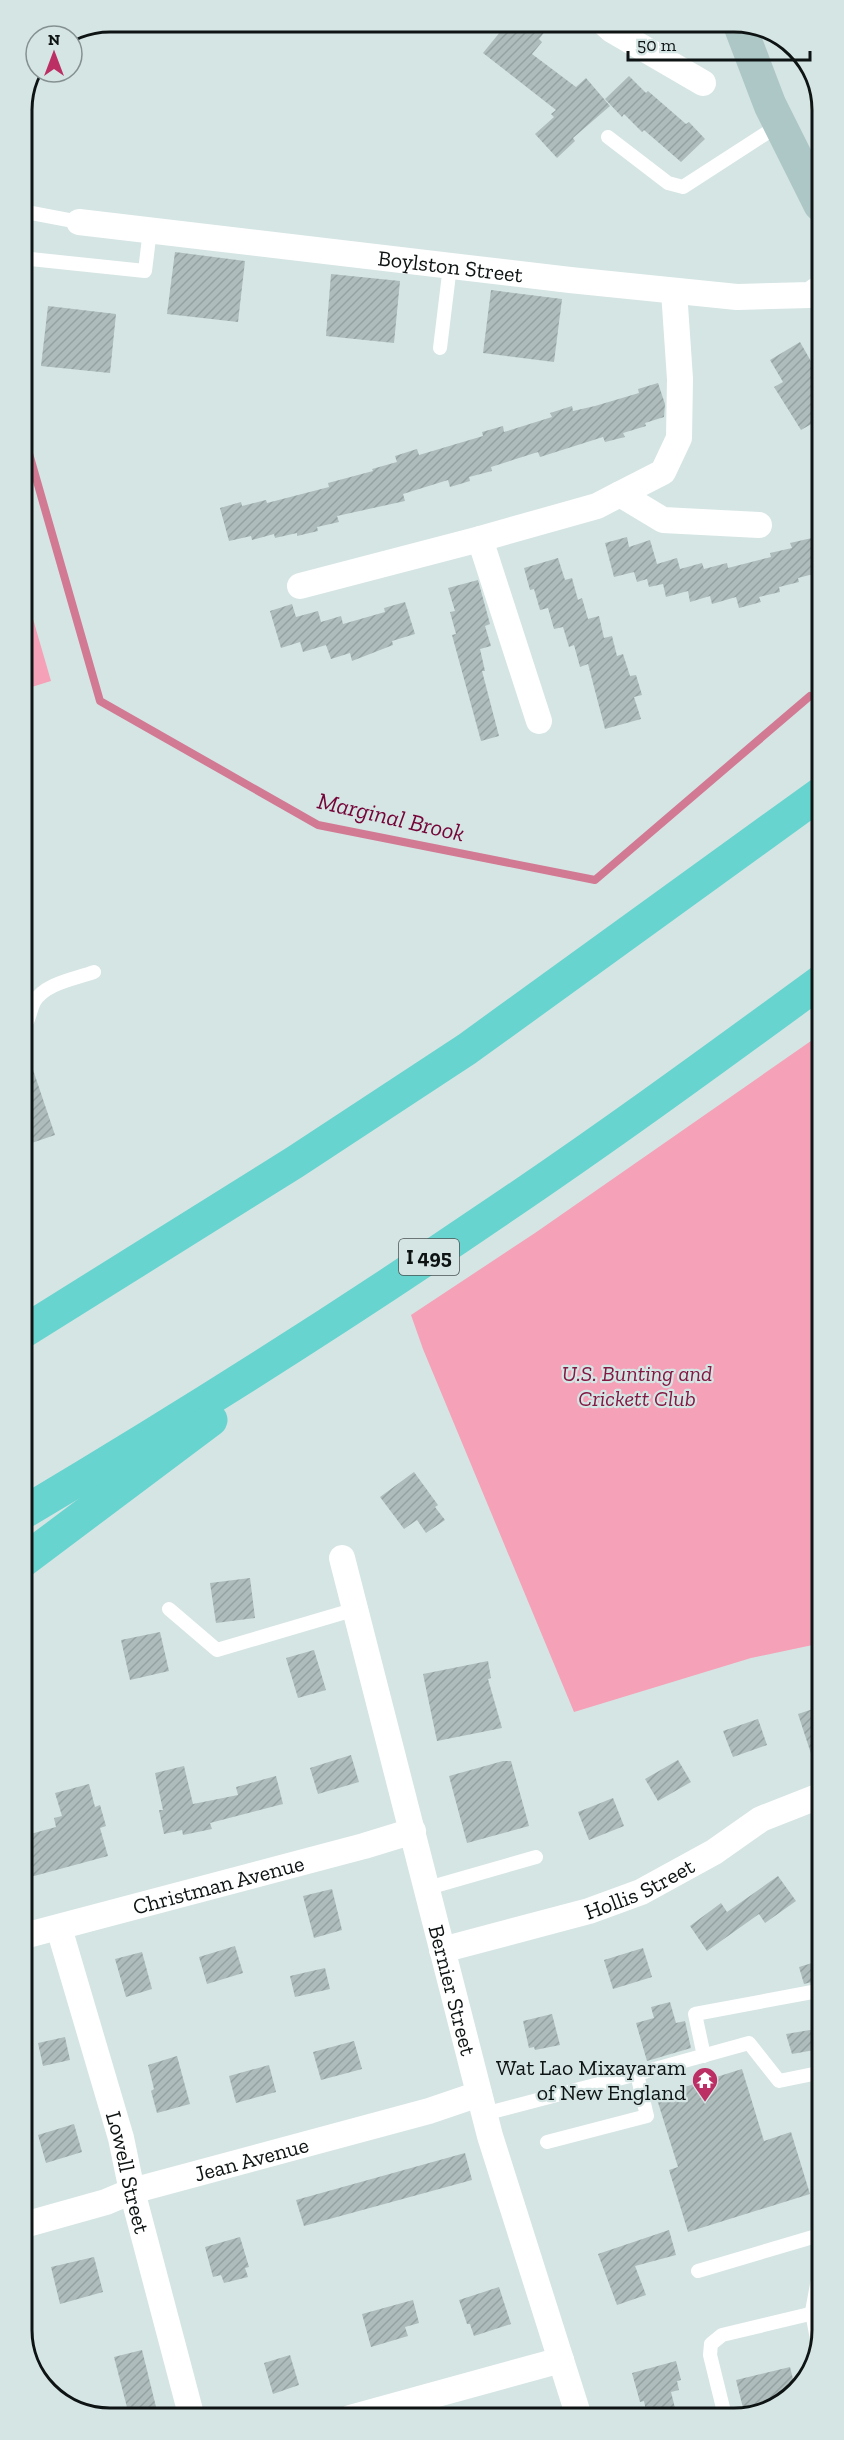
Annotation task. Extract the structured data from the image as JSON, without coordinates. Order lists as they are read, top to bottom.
{
  "streets": {
    "highway": ["I 495"],
    "street": [
      "Boylston Street",
      "Christman Avenue",
      "Hollis Street",
      "Bernier Street",
      "Jean Avenue",
      "Lowell Street"
    ]
  },
  "crossings": [
    ["Christman Avenue", "Bernier Street"],
    ["Christman Avenue", "Lowell Street"],
    ["Hollis Street", "Bernier Street"],
    ["Bernier Street", "Jean Avenue"],
    ["Jean Avenue", "Lowell Street"]
  ],
  "water": ["Marginal Brook"],
  "parks": ["U.S. Bunting and Crickett Club"],
  "places": {
    "temple": ["Wat Lao Mixayaram of New England"]
  },
  "scale_bar": "50 m",
  "north": "top"
}
